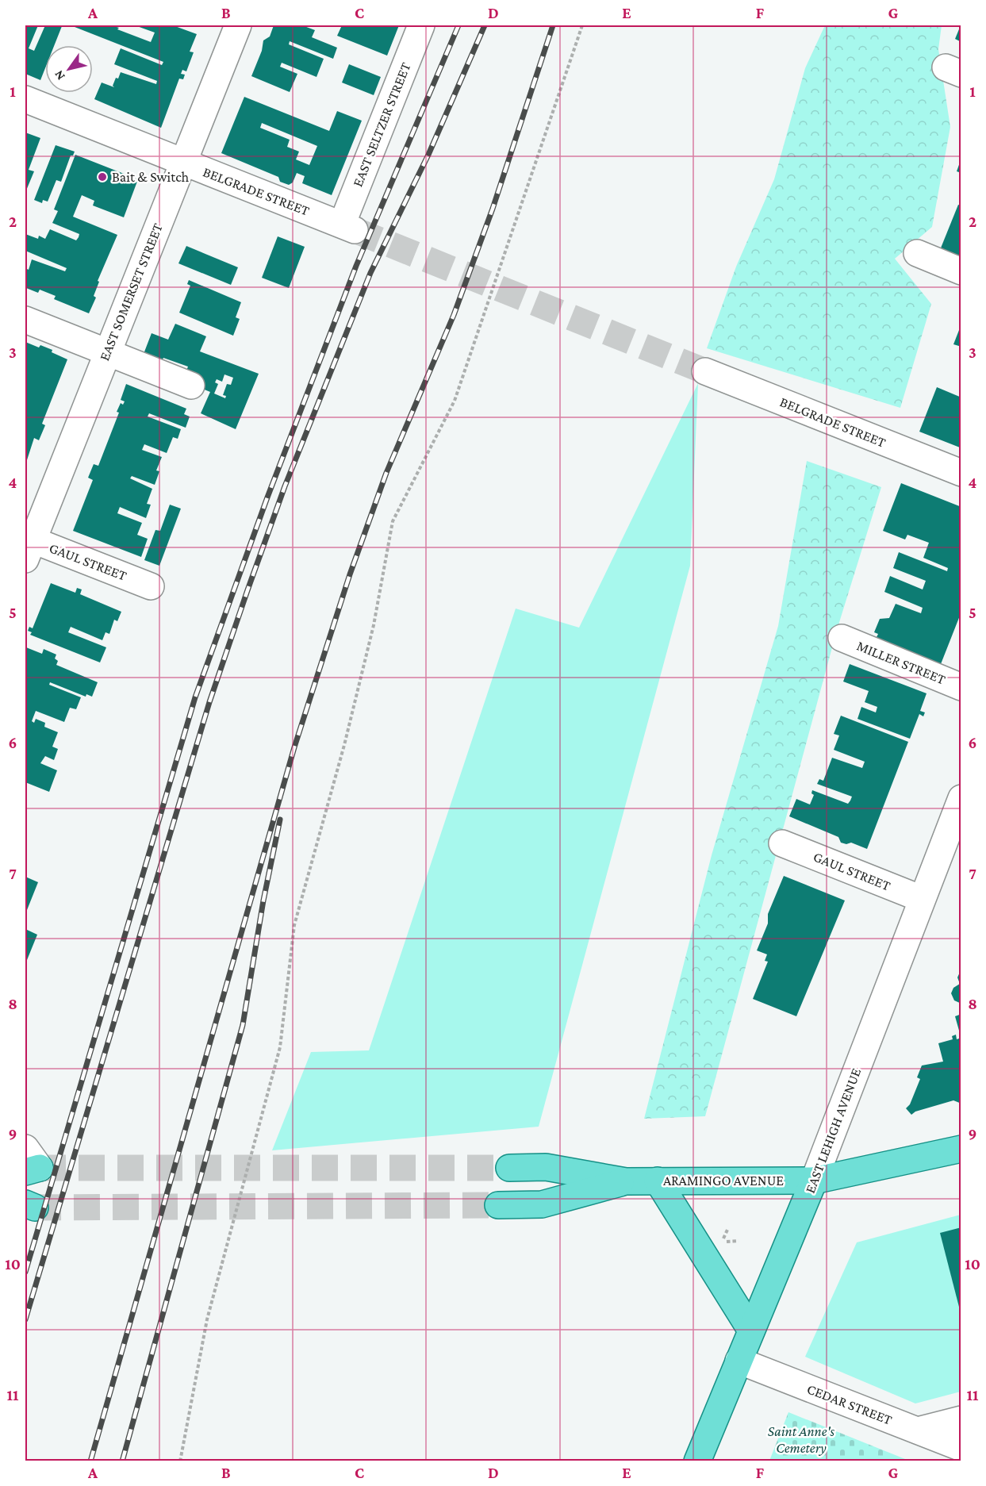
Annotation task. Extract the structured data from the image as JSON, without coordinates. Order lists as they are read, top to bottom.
{
  "streets": {
    "main road": ["EAST LEHIGH AVENUE", "ARAMINGO AVENUE"],
    "street": [
      "EAST SELTZER STREET",
      "BELGRADE STREET",
      "EAST SOMERSET STREET",
      "GAUL STREET",
      "MILLER STREET",
      "CEDAR STREET"
    ]
  },
  "crossings": [
    ["EAST SELTZER STREET", "BELGRADE STREET"],
    ["BELGRADE STREET", "EAST SOMERSET STREET"],
    ["EAST SOMERSET STREET", "GAUL STREET"],
    ["GAUL STREET", "EAST LEHIGH AVENUE"],
    ["EAST LEHIGH AVENUE", "ARAMINGO AVENUE"],
    ["EAST LEHIGH AVENUE", "CEDAR STREET"]
  ],
  "parks": ["Saint Anne's Cemetery"],
  "places": ["Bait & Switch"],
  "north": "bottom left",
  "grid": {
    "columns": [
      "A",
      "B",
      "C",
      "D",
      "E",
      "F",
      "G"
    ],
    "rows": [
      "1",
      "2",
      "3",
      "4",
      "5",
      "6",
      "7",
      "8",
      "9",
      "10",
      "11"
    ]
  }
}
